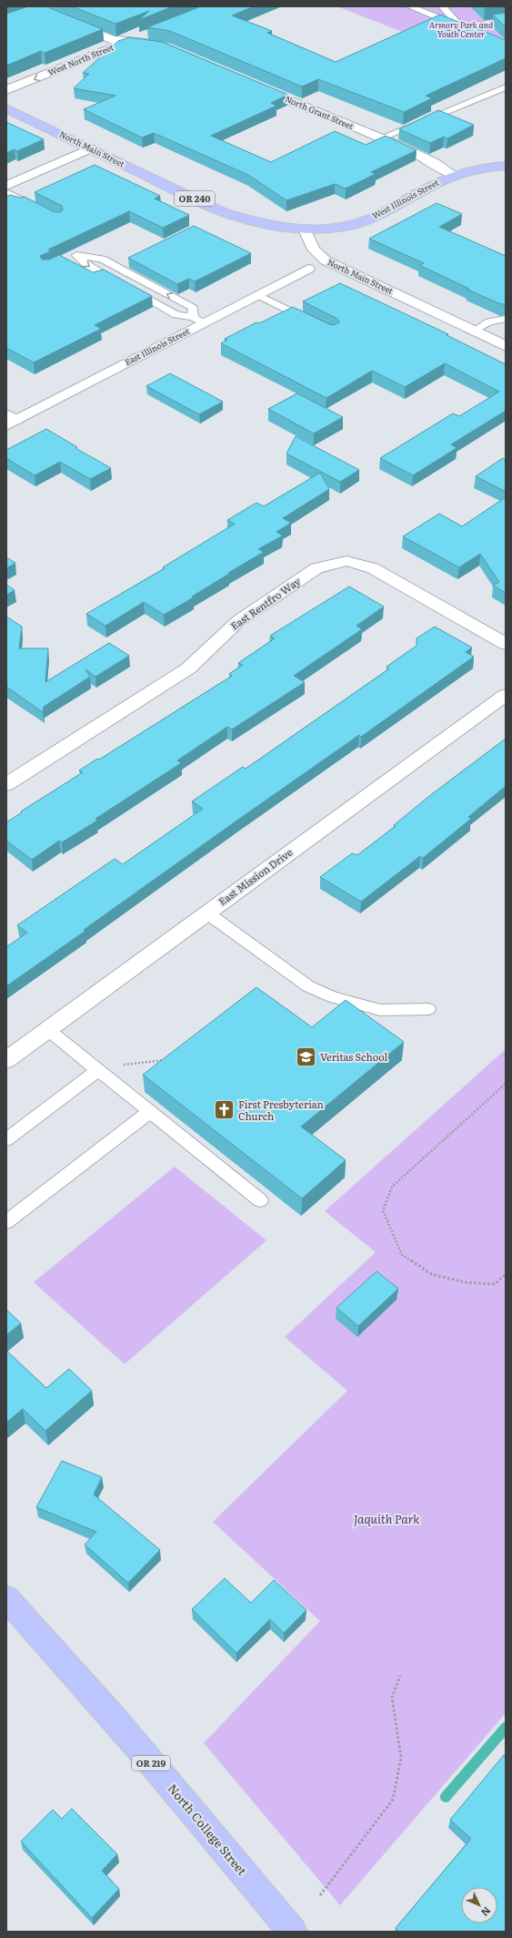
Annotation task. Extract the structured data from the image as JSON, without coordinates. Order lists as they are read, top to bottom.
{
  "streets": {
    "main road": [
      "North Main Street",
      "OR 240",
      "West Illinois Street",
      "OR 219",
      "North College Street"
    ],
    "street": [
      "West North Street",
      "North Grant Street",
      "East Illinois Street",
      "East Rentfro Way",
      "East Mission Drive"
    ]
  },
  "crossings": [
    ["North Grant Street", "West Illinois Street"],
    ["North Main Street", "West Illinois Street"]
  ],
  "parks": ["Armory Park and Youth Center", "Jaquith Park"],
  "places": {
    "school or university": ["Veritas School"],
    "church": ["First Presbyterian Church"]
  },
  "north": "bottom right"
}
